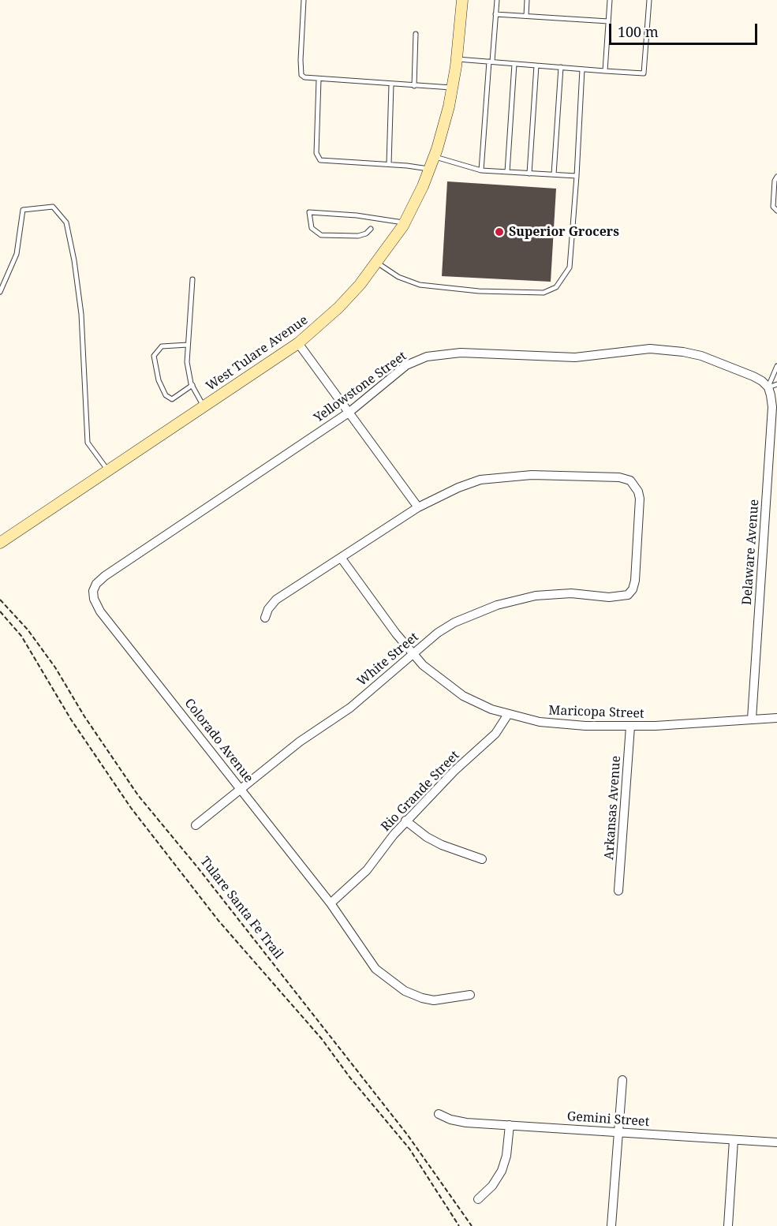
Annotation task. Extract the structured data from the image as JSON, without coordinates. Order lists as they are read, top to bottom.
{
  "streets": {
    "main road": ["West Tulare Avenue"],
    "street": [
      "Yellowstone Street",
      "Delaware Avenue",
      "White Street",
      "Maricopa Street",
      "Colorado Avenue",
      "Rio Grande Street",
      "Arkansas Avenue",
      "Gemini Street"
    ],
    "path": ["Tulare Santa Fe Trail"]
  },
  "crossings": [
    ["Yellowstone Street", "Delaware Avenue"],
    ["Yellowstone Street", "Colorado Avenue"],
    ["Delaware Avenue", "Maricopa Street"],
    ["White Street", "Maricopa Street"],
    ["White Street", "Colorado Avenue"],
    ["Maricopa Street", "Rio Grande Street"],
    ["Maricopa Street", "Arkansas Avenue"],
    ["Colorado Avenue", "Rio Grande Street"]
  ],
  "places": ["Superior Grocers"],
  "scale_bar": "100 m"
}
